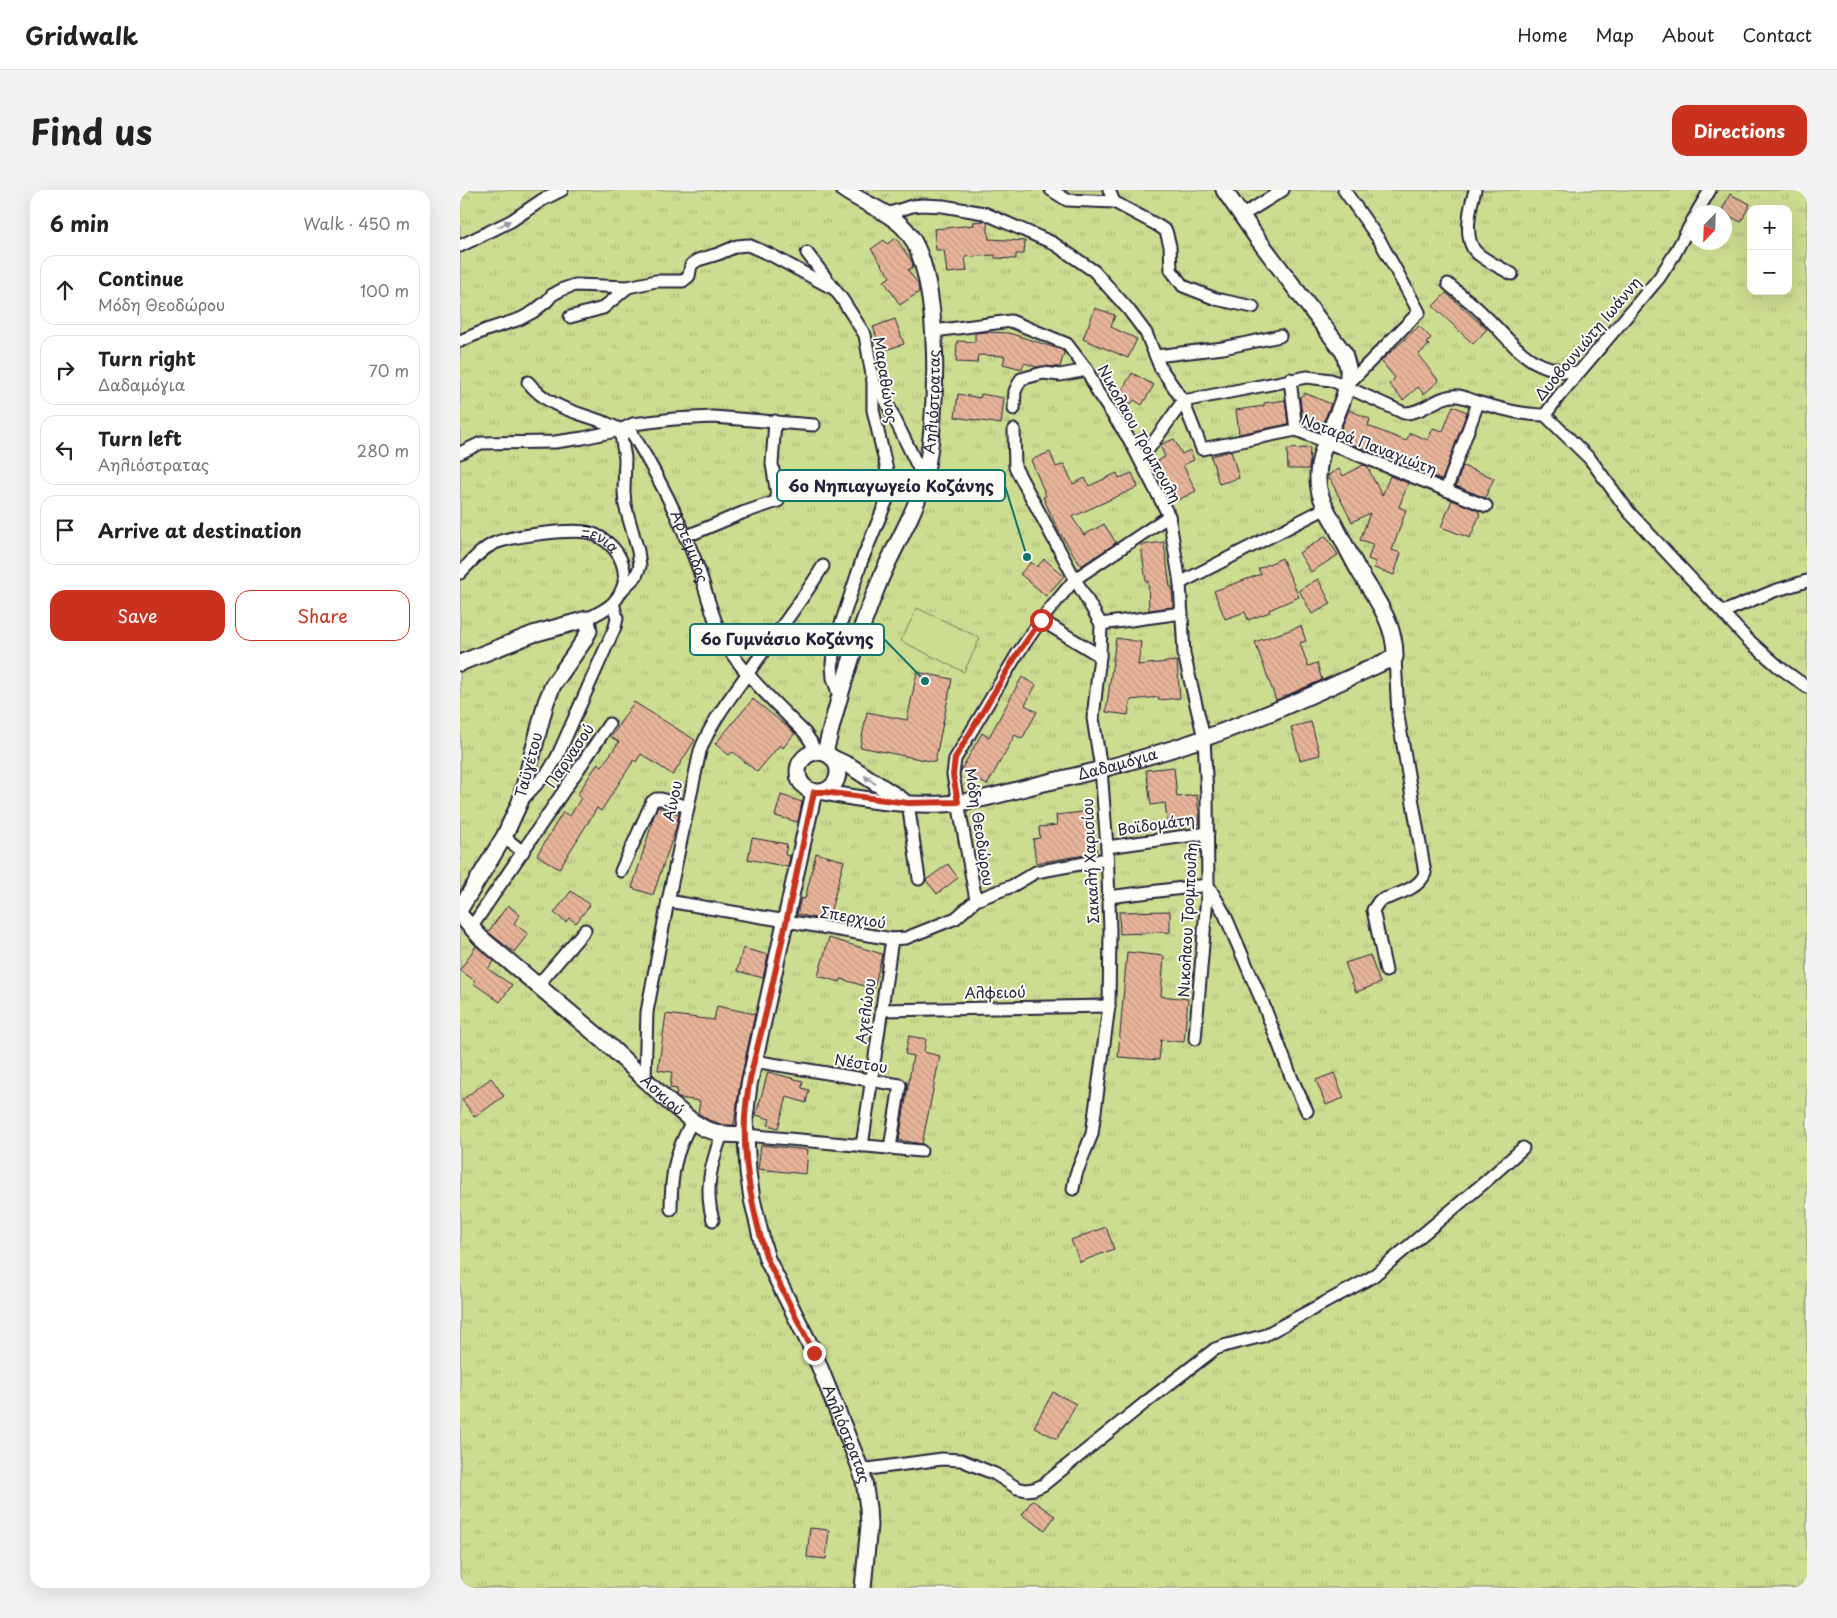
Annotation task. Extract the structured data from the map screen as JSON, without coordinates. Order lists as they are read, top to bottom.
{
  "streets": {
    "street": [
      "Δυοβουνιώτη Ιωάννη",
      "Μαραθώνος",
      "Αηλιόστρατας",
      "Νικολαου Τρομπουλη",
      "Νοταρά Παναγιώτη",
      "Ξενία",
      "Αρτέμιδος",
      "Παρνασού",
      "Δαδαμόγια",
      "Ταϋγέτου",
      "Αίνου",
      "Βοϊδομάτη",
      "Μόδη Θεοδώρου",
      "Σακαλή Χαρισίου",
      "Σπερχιού",
      "Αλφειού",
      "Αχελώου",
      "Νέστου",
      "Ασκιού"
    ]
  },
  "crossings": [
    ["Δυοβουνιώτη Ιωάννη", "Νοταρά Παναγιώτη"],
    ["Μαραθώνος", "Αηλιόστρατας"],
    ["Αηλιόστρατας", "Νικολαου Τρομπουλη"],
    ["Αηλιόστρατας", "Αρτέμιδος"],
    ["Αηλιόστρατας", "Δαδαμόγια"],
    ["Αηλιόστρατας", "Σπερχιού"],
    ["Αηλιόστρατας", "Νέστου"],
    ["Αηλιόστρατας", "Ασκιού"],
    ["Νικολαου Τρομπουλη", "Δαδαμόγια"],
    ["Νικολαου Τρομπουλη", "Βοϊδομάτη"],
    ["Νικολαου Τρομπουλη", "Μόδη Θεοδώρου"],
    ["Ξενία", "Ταϋγέτου"],
    ["Αρτέμιδος", "Δαδαμόγια"],
    ["Αρτέμιδος", "Αίνου"],
    ["Παρνασού", "Ασκιού"],
    ["Δαδαμόγια", "Μόδη Θεοδώρου"],
    ["Δαδαμόγια", "Σακαλή Χαρισίου"],
    ["Αίνου", "Σπερχιού"],
    ["Αίνου", "Ασκιού"],
    ["Βοϊδομάτη", "Σακαλή Χαρισίου"],
    ["Μόδη Θεοδώρου", "Σακαλή Χαρισίου"],
    ["Μόδη Θεοδώρου", "Σπερχιού"],
    ["Σακαλή Χαρισίου", "Σπερχιού"],
    ["Σακαλή Χαρισίου", "Αλφειού"],
    ["Σπερχιού", "Αχελώου"],
    ["Αλφειού", "Αχελώου"],
    ["Αχελώου", "Νέστου"],
    ["Αχελώου", "Ασκιού"],
    ["Νέστου", "Ασκιού"]
  ],
  "places": ["6ο Νηπιαγωγείο Κοζάνης", "6ο Γυμνάσιο Κοζάνης"],
  "north": "bottom left",
  "page": {
    "header": "Gridwalk",
    "nav": [
      "Home",
      "Map",
      "About",
      "Contact"
    ],
    "title": "Find us",
    "buttons": [
      "Directions",
      ["Save", "Share"]
    ],
    "heading": ["6 min", "Walk · 450 m"],
    "map_buttons": ["+", "−"],
    "list": [
      ["Continue", "Μόδη Θεοδώρου", "100 m"],
      ["Turn right", "Δαδαμόγια", "70 m"],
      ["Turn left", "Αηλιόστρατας", "280 m"],
      "Arrive at destination"
    ]
  }
}
